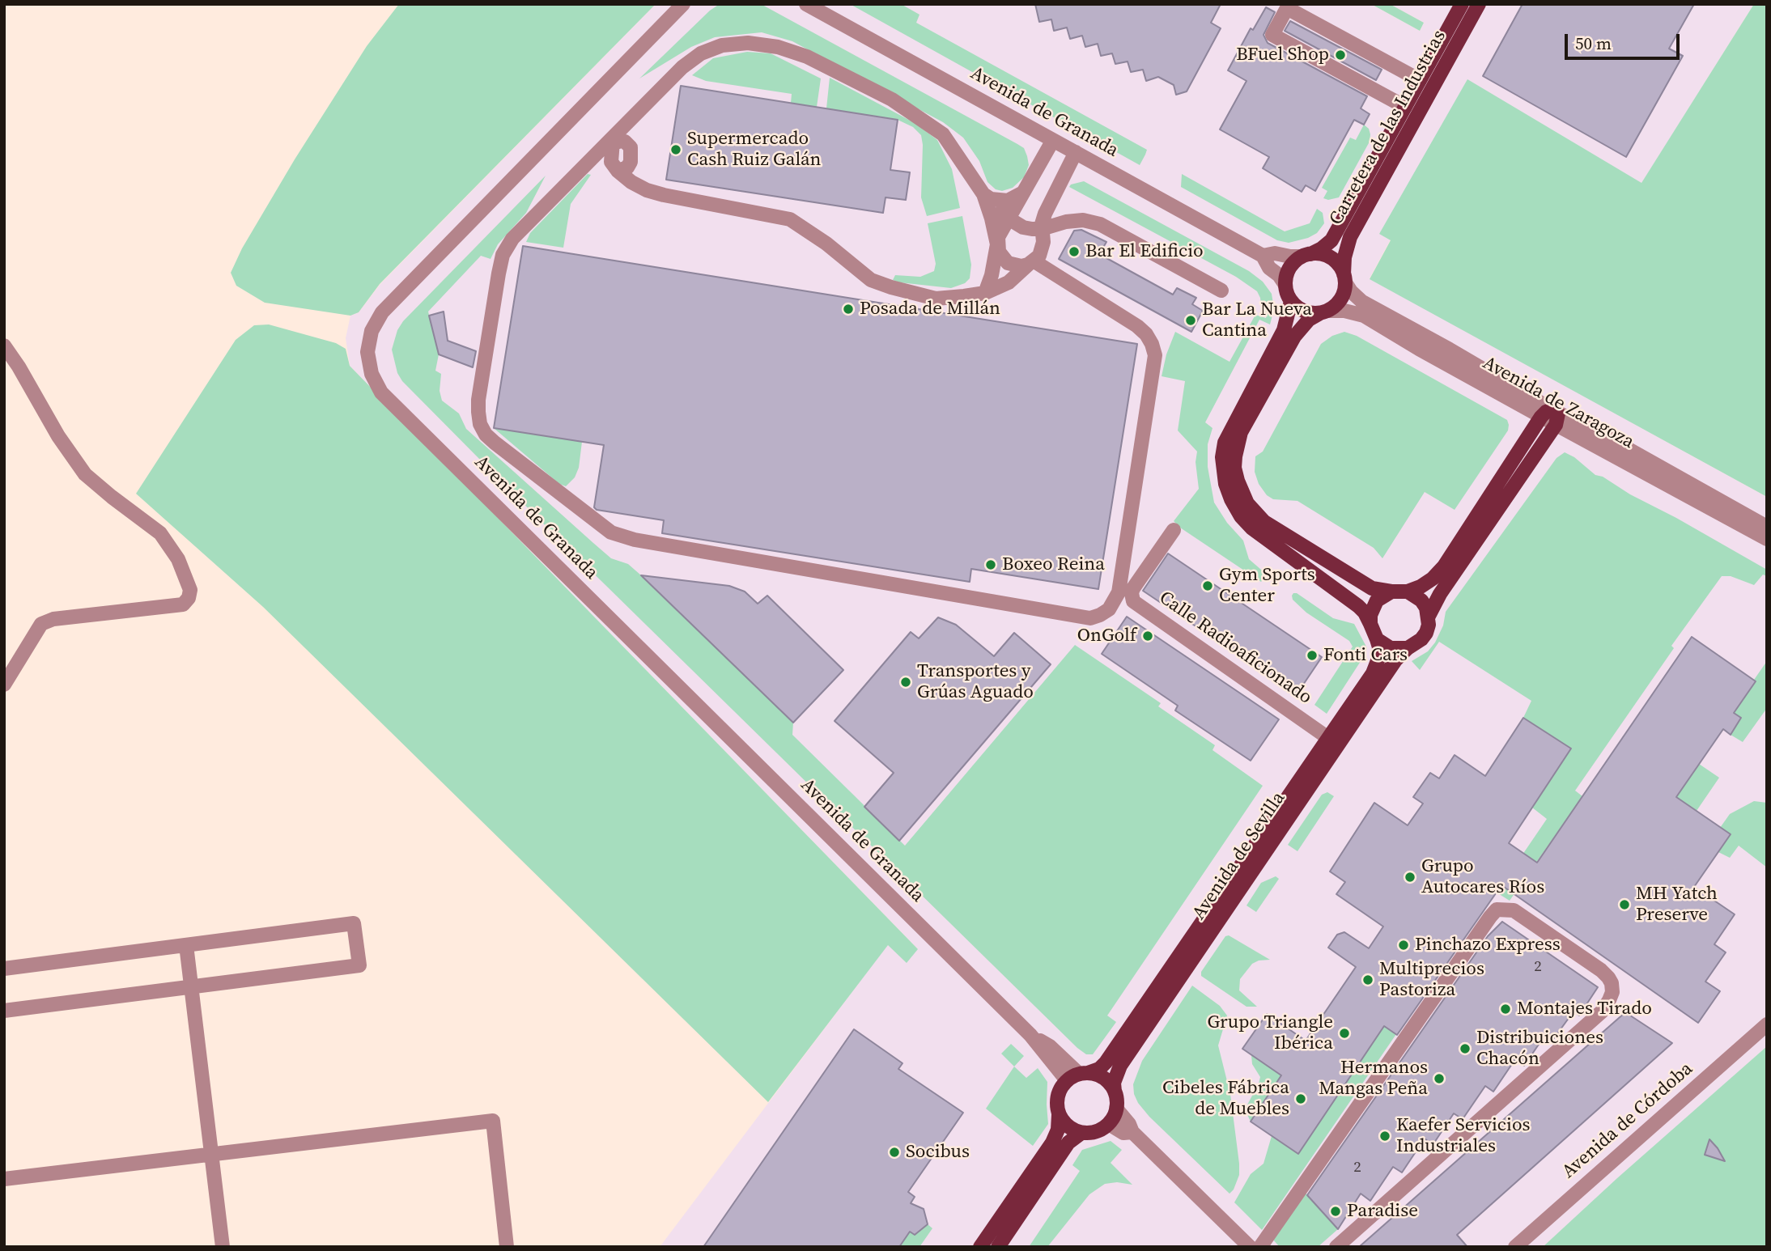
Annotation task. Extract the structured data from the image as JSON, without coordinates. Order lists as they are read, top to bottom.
{
  "streets": {
    "main road": ["Carretera de las Industrias", "Avenida de Sevilla"],
    "street": [
      "Avenida de Granada",
      "Avenida de Zaragoza",
      "Calle Radioaficionado",
      "Avenida de Córdoba"
    ]
  },
  "crossings": [
    ["Avenida de Granada", "Carretera de las Industrias"],
    ["Avenida de Granada", "Avenida de Zaragoza"],
    ["Avenida de Granada", "Avenida de Sevilla"],
    ["Carretera de las Industrias", "Avenida de Zaragoza"],
    ["Calle Radioaficionado", "Avenida de Sevilla"]
  ],
  "places": [
    "BFuel Shop",
    "Supermercado Cash Ruiz Galán",
    "Bar El Edificio",
    "Posada de Millán",
    "Bar La Nueva Cantina",
    "Boxeo Reina",
    "Gym Sports Center",
    "OnGolf",
    "Fonti Cars",
    "Transportes y Grúas Aguado",
    "Grupo Autocares Ríos",
    "MH Yatch Preserve",
    "Pinchazo Express",
    "Multiprecios Pastoriza",
    "Montajes Tirado",
    "Grupo Triangle Ibérica",
    "Distribuiciones Chacón",
    "Hermanos Mangas Peña",
    "Cibeles Fábrica de Muebles",
    "Kaefer Servicios Industriales",
    "Socibus",
    "Paradise"
  ],
  "house_numbers": ["2", "2"],
  "scale_bar": "50 m"
}
